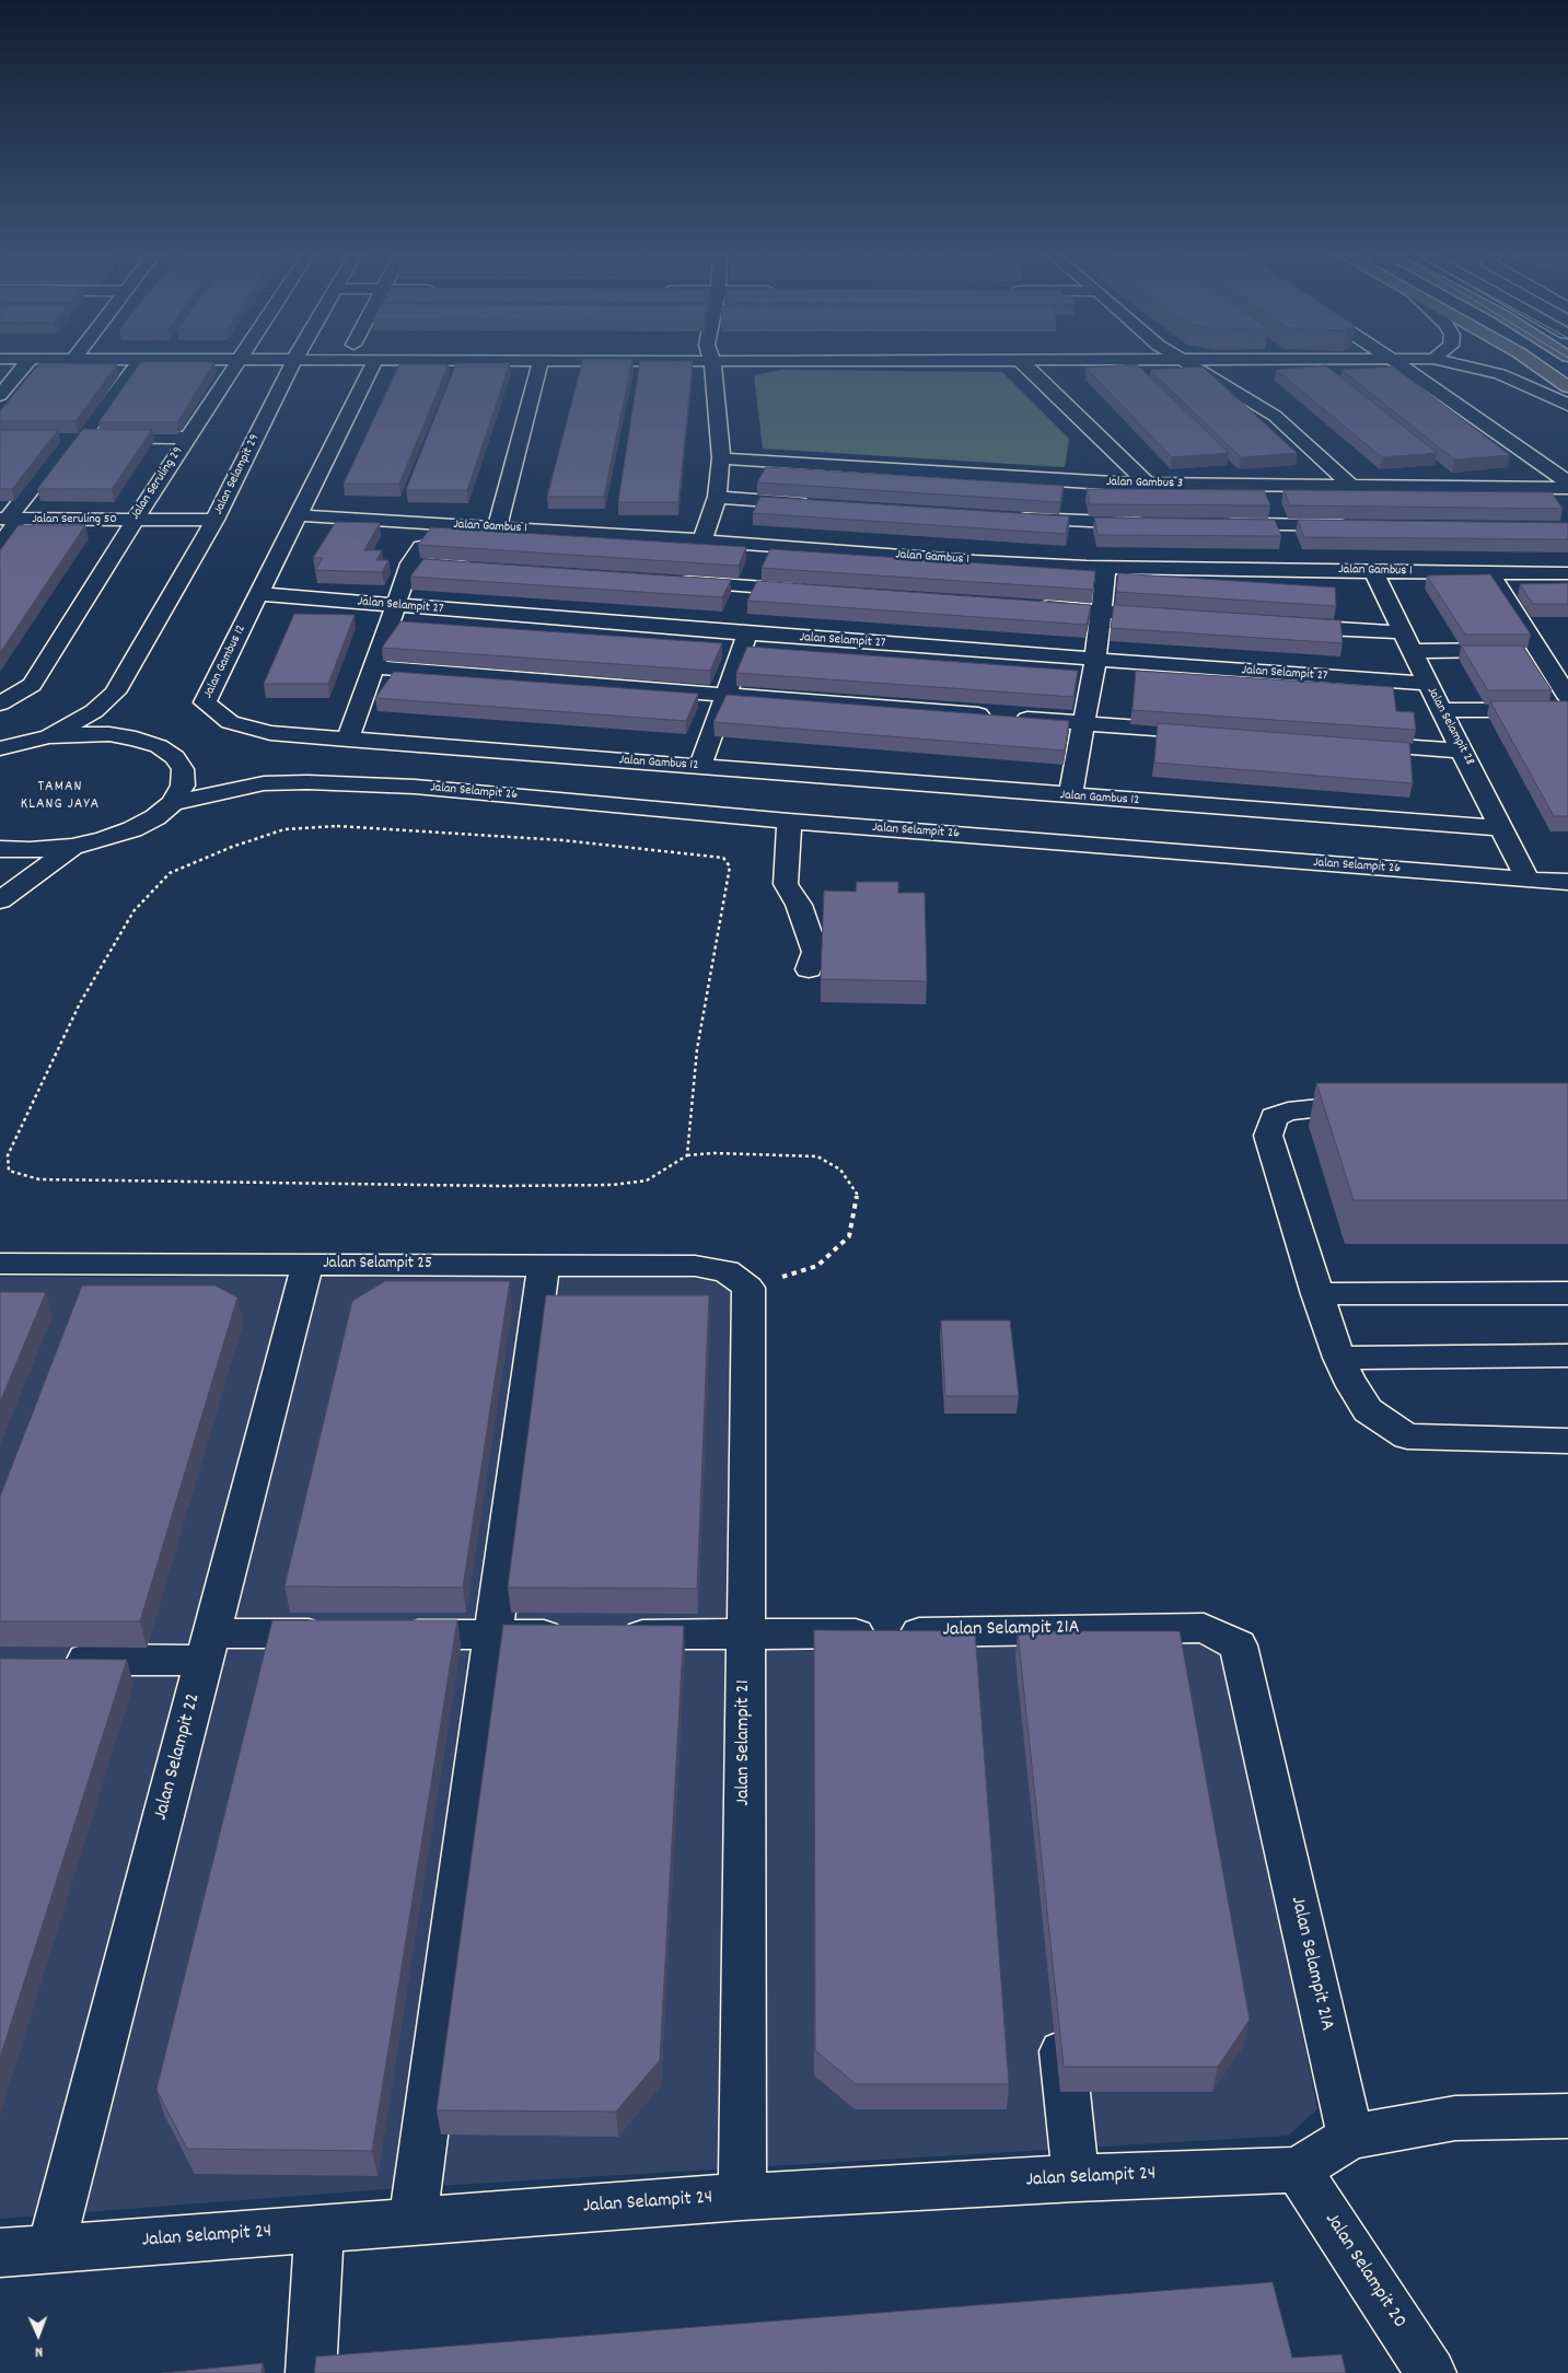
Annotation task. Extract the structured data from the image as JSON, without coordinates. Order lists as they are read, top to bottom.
{
  "streets": {
    "street": [
      "Jalan Selampit 29",
      "Jalan Seruling 29",
      "Jalan Gambus 3",
      "Jalan Seruling 50",
      "Jalan Gambus 1",
      "Jalan Selampit 27",
      "Jalan Gambus 12",
      "Jalan Selampit 28",
      "Jalan Selampit 26",
      "Jalan Selampit 25",
      "Jalan Selampit 21A",
      "Jalan Selampit 21",
      "Jalan Selampit 22",
      "Jalan Selampit 24",
      "Jalan Selampit 20"
    ]
  },
  "crossings": [
    ["Jalan Selampit 29", "Jalan Seruling 50"],
    ["Jalan Seruling 29", "Jalan Seruling 50"],
    ["Jalan Gambus 1", "Jalan Gambus 12"],
    ["Jalan Gambus 1", "Jalan Selampit 28"],
    ["Jalan Selampit 27", "Jalan Gambus 12"],
    ["Jalan Selampit 27", "Jalan Selampit 28"],
    ["Jalan Gambus 12", "Jalan Selampit 28"],
    ["Jalan Gambus 12", "Jalan Selampit 26"],
    ["Jalan Selampit 28", "Jalan Selampit 26"],
    ["Jalan Selampit 25", "Jalan Selampit 21"],
    ["Jalan Selampit 25", "Jalan Selampit 22"],
    ["Jalan Selampit 21A", "Jalan Selampit 21"],
    ["Jalan Selampit 21", "Jalan Selampit 24"],
    ["Jalan Selampit 22", "Jalan Selampit 24"],
    ["Jalan Selampit 24", "Jalan Selampit 20"]
  ],
  "districts": ["TAMAN KLANG JAYA"],
  "north": "bottom"
}
